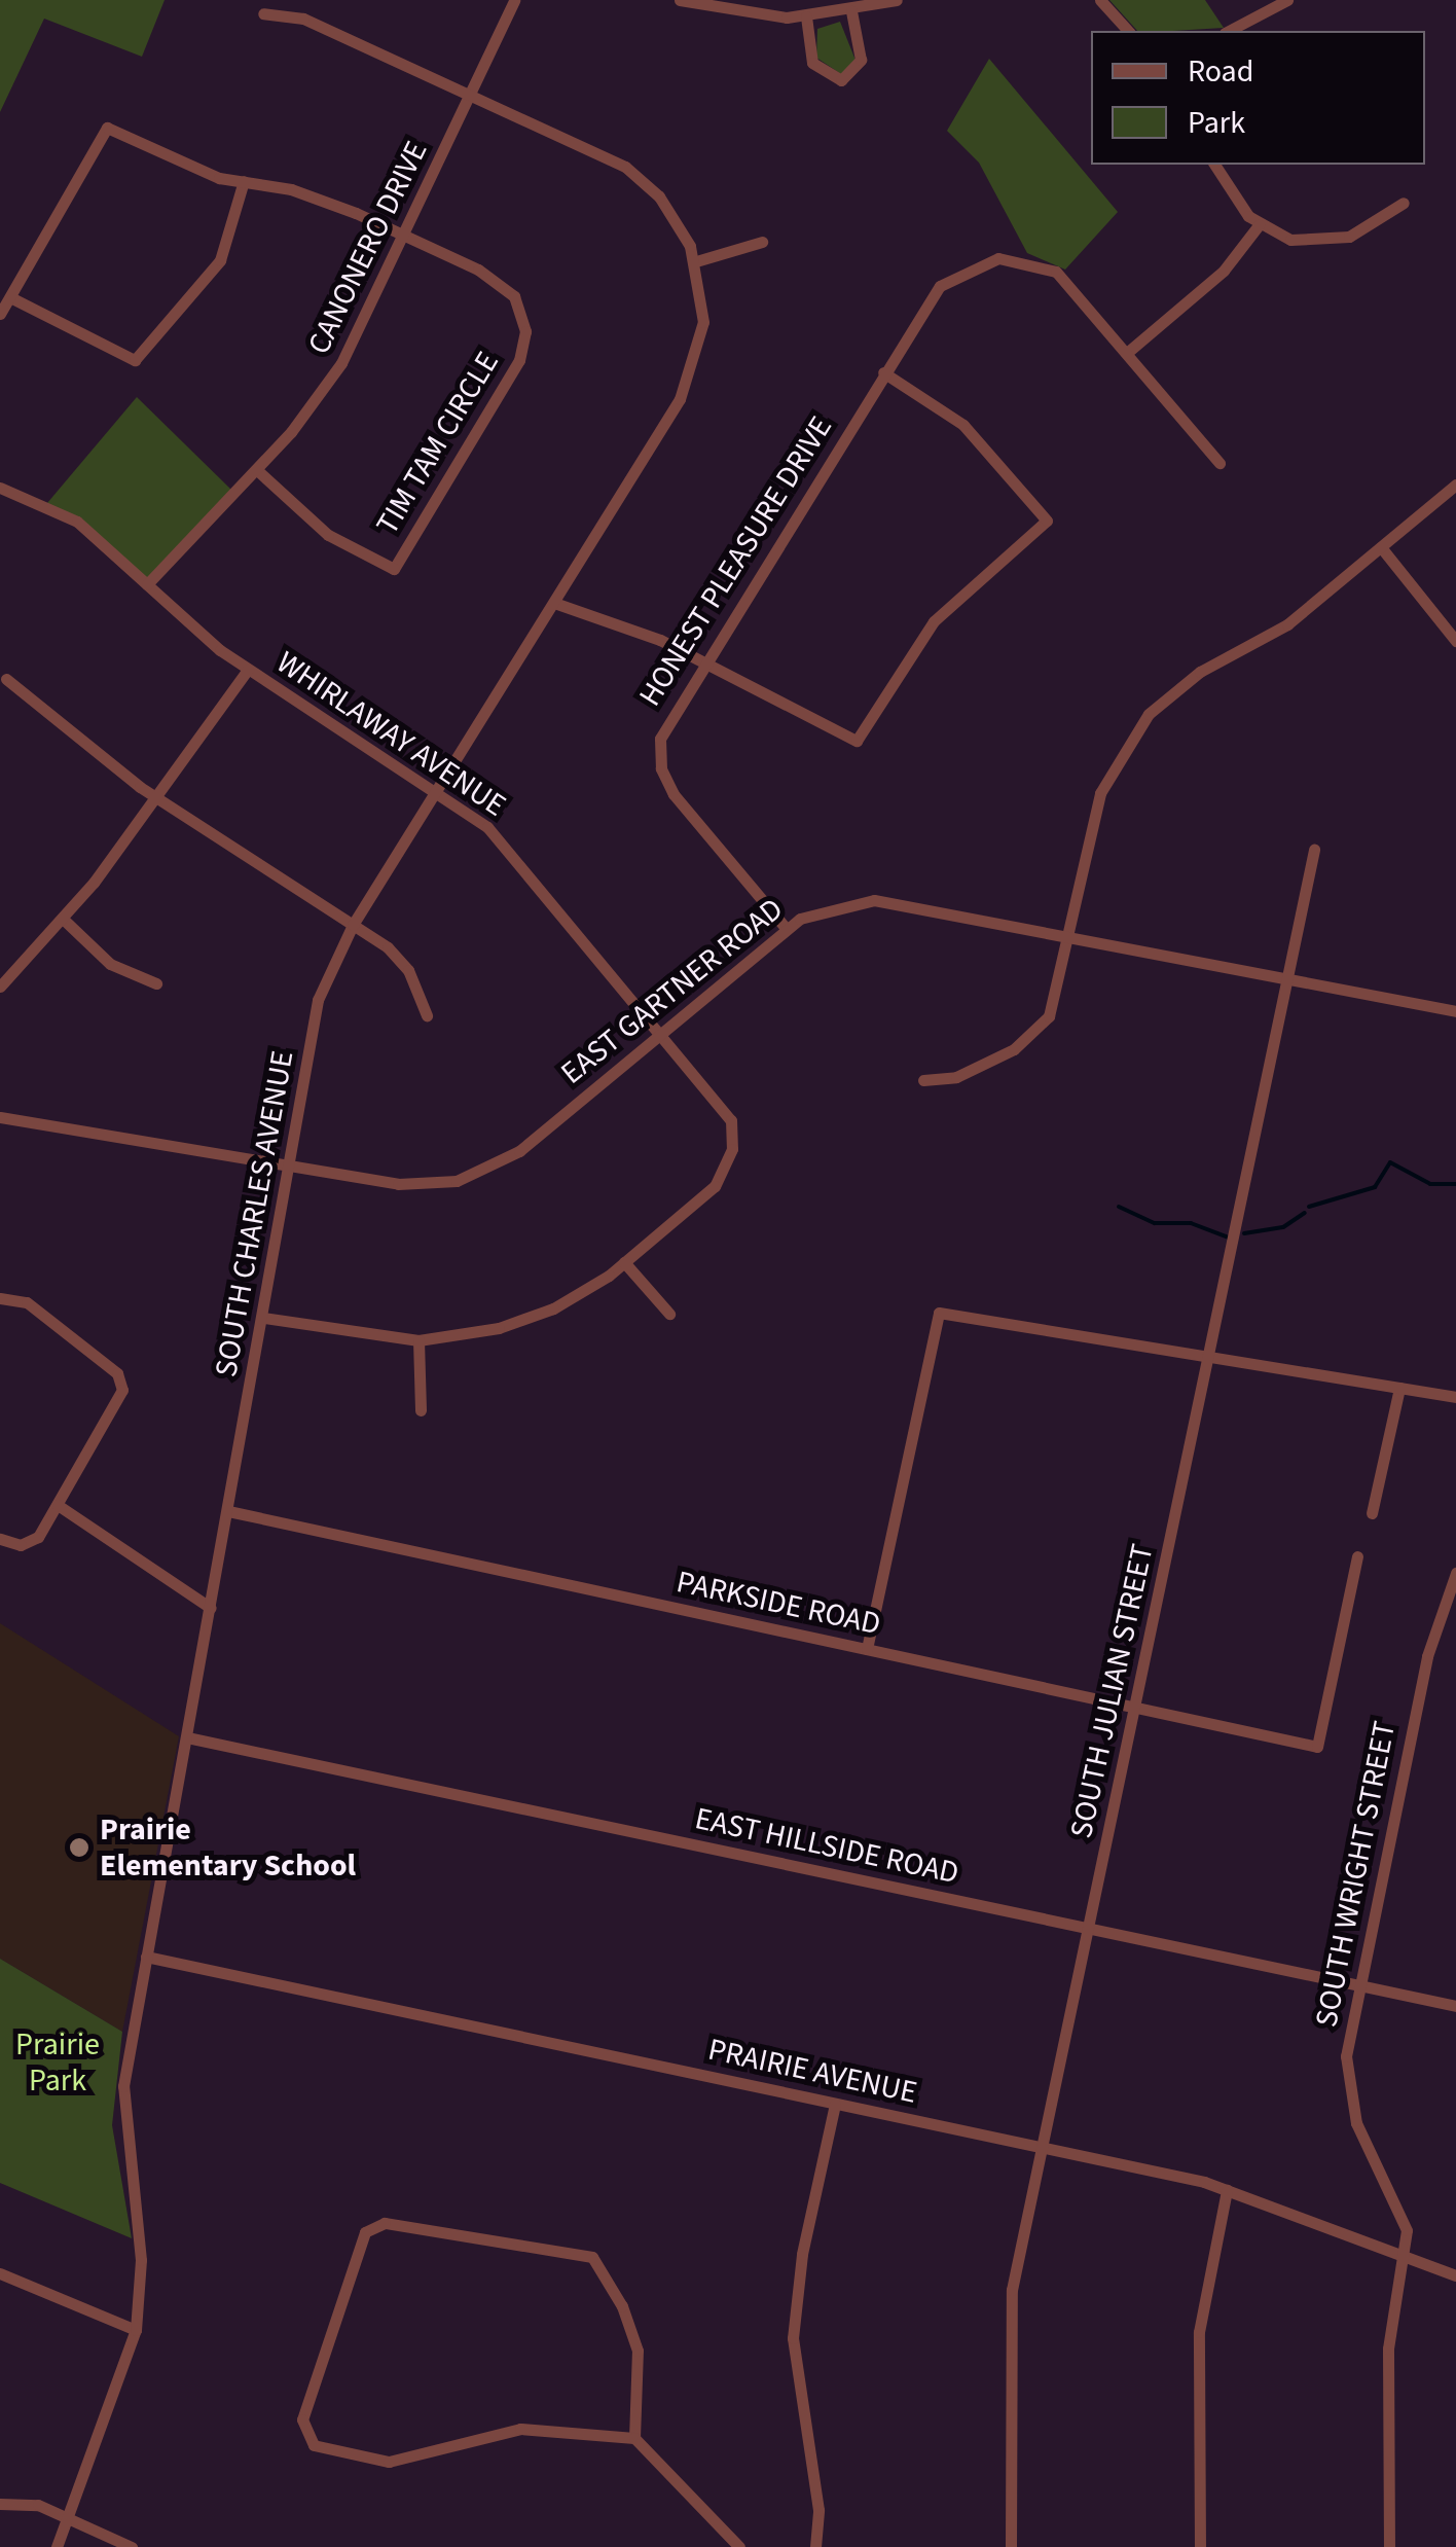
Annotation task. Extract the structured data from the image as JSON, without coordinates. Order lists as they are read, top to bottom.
{
  "streets": {
    "street": [
      "CANONERO DRIVE",
      "TIM TAM CIRCLE",
      "HONEST PLEASURE DRIVE",
      "WHIRLAWAY AVENUE",
      "EAST GARTNER ROAD",
      "SOUTH CHARLES AVENUE",
      "PARKSIDE ROAD",
      "SOUTH JULIAN STREET",
      "EAST HILLSIDE ROAD",
      "SOUTH WRIGHT STREET",
      "PRAIRIE AVENUE"
    ]
  },
  "crossings": [
    ["CANONERO DRIVE", "TIM TAM CIRCLE"],
    ["CANONERO DRIVE", "WHIRLAWAY AVENUE"],
    ["CANONERO DRIVE", "SOUTH CHARLES AVENUE"],
    ["HONEST PLEASURE DRIVE", "EAST GARTNER ROAD"],
    ["WHIRLAWAY AVENUE", "EAST GARTNER ROAD"],
    ["WHIRLAWAY AVENUE", "SOUTH CHARLES AVENUE"],
    ["EAST GARTNER ROAD", "SOUTH CHARLES AVENUE"],
    ["EAST GARTNER ROAD", "SOUTH JULIAN STREET"],
    ["SOUTH CHARLES AVENUE", "PARKSIDE ROAD"],
    ["SOUTH CHARLES AVENUE", "EAST HILLSIDE ROAD"],
    ["SOUTH CHARLES AVENUE", "PRAIRIE AVENUE"],
    ["PARKSIDE ROAD", "SOUTH JULIAN STREET"],
    ["SOUTH JULIAN STREET", "EAST HILLSIDE ROAD"],
    ["SOUTH JULIAN STREET", "PRAIRIE AVENUE"],
    ["EAST HILLSIDE ROAD", "SOUTH WRIGHT STREET"],
    ["SOUTH WRIGHT STREET", "PRAIRIE AVENUE"]
  ],
  "parks": ["Prairie Park"],
  "places": ["Prairie Elementary School"],
  "legend": ["Road", "Park"]
}
